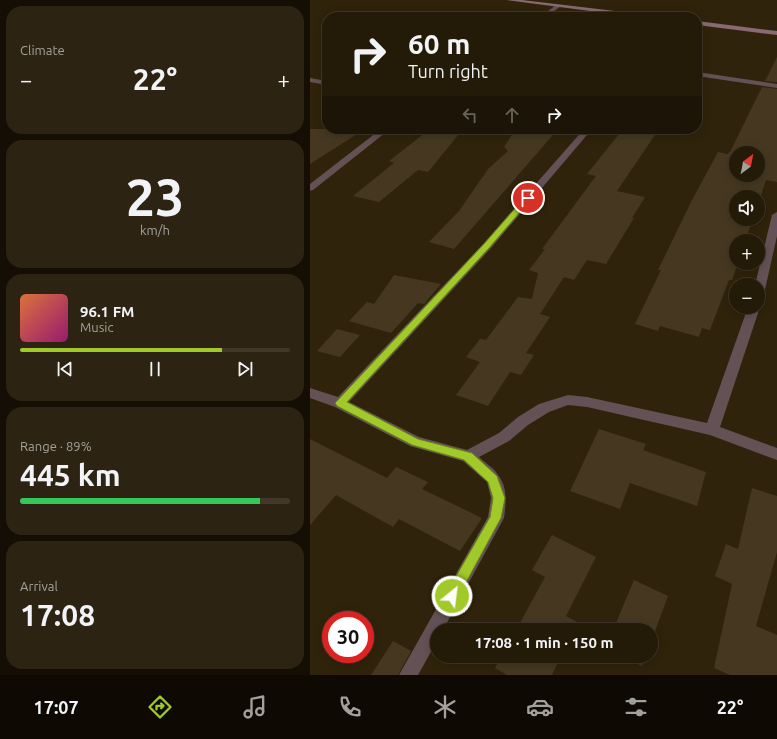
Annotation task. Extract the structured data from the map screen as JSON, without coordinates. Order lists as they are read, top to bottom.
{
  "north": "top right",
  "page": {
    "tile": [
      "Climate",
      ["23", "km/h"],
      ["Range · 89%", "445 km"],
      ["Arrival", "17:08"]
    ],
    "turn": ["60 m", "Turn right"],
    "heat": ["−", "22°", "+"],
    "map_buttons": ["+", "−"],
    "song": ["96.1 FM", "Music"],
    "limit": "30",
    "trip": "17:08 · 1 min · 150 m",
    "tabs": ["17:07", "22°"]
  }
}
